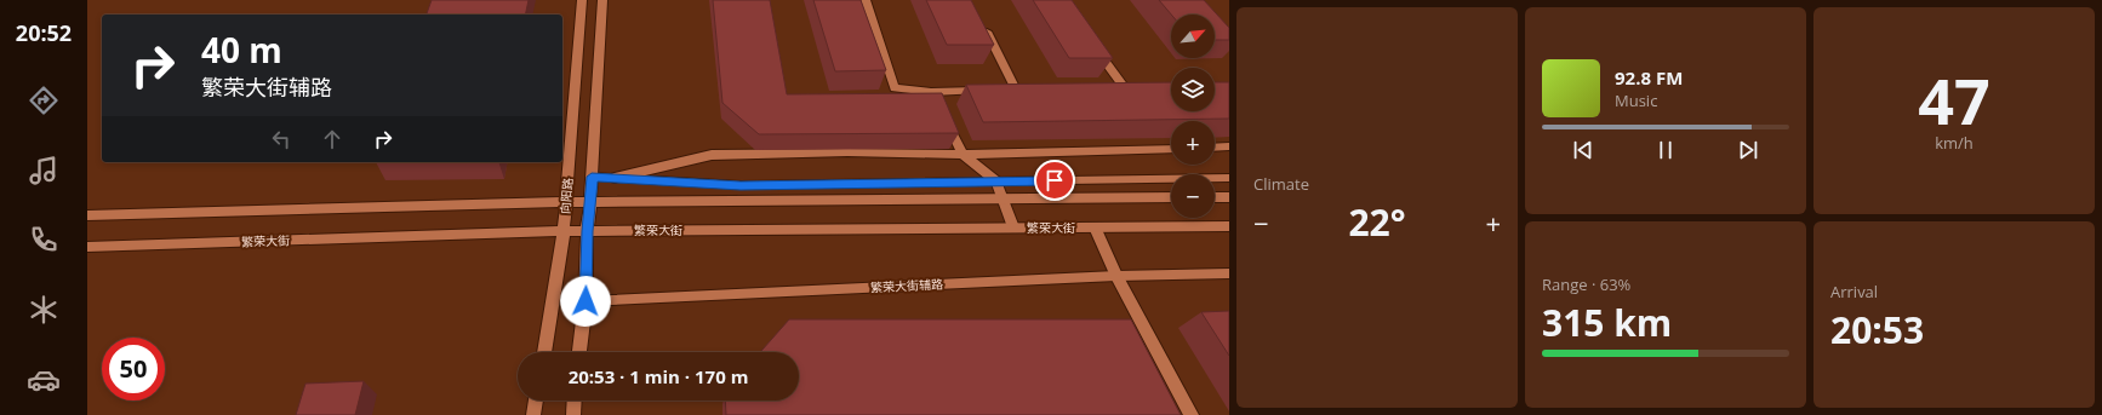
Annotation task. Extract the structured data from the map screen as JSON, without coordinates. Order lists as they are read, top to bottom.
{
  "streets": {
    "main road": ["向阳路", "繁荣大街"],
    "lane": ["繁荣大街辅路"]
  },
  "crossings": [
    ["向阳路", "繁荣大街"],
    ["向阳路", "繁荣大街辅路"]
  ],
  "north": "top right",
  "page": {
    "tabs": "20:52",
    "tile": [
      "Climate",
      ["47", "km/h"],
      ["Range · 63%", "315 km"],
      ["Arrival", "20:53"]
    ],
    "map_buttons": ["+", "−"],
    "turn": ["40 m", "繁荣大街辅路"],
    "song": ["92.8 FM", "Music"],
    "heat": ["−", "22°", "+"],
    "limit": "50",
    "trip": "20:53 · 1 min · 170 m"
  }
}
